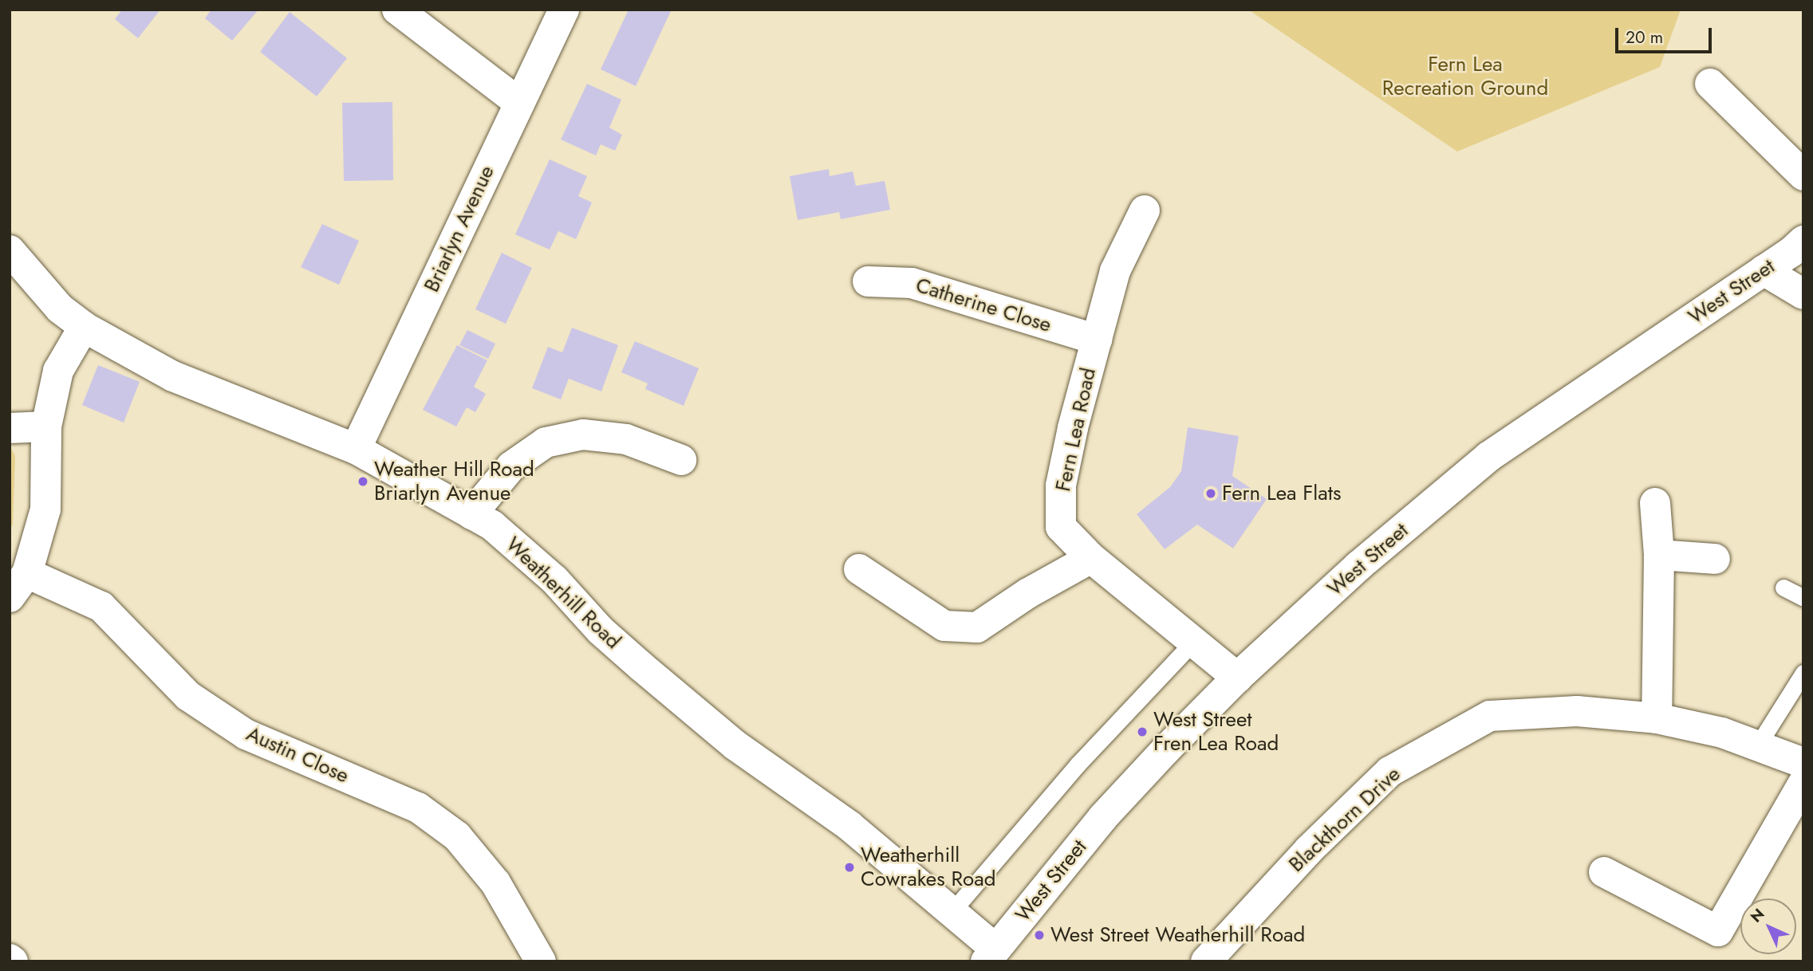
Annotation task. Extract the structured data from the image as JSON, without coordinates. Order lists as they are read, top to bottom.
{
  "streets": {
    "street": [
      "Briarlyn Avenue",
      "West Street",
      "Catherine Close",
      "Fern Lea Road",
      "Weatherhill Road",
      "Austin Close",
      "Blackthorn Drive"
    ]
  },
  "crossings": [
    ["Briarlyn Avenue", "Weatherhill Road"],
    ["West Street", "Fern Lea Road"],
    ["West Street", "Weatherhill Road"],
    ["Catherine Close", "Fern Lea Road"]
  ],
  "parks": ["Fern Lea Recreation Ground"],
  "places": [
    "Weather Hill Road Briarlyn Avenue",
    "Fern Lea Flats",
    "West Street Fren Lea Road",
    "Weatherhill Cowrakes Road",
    "West Street Weatherhill Road"
  ],
  "scale_bar": "20 m",
  "north": "top left"
}
